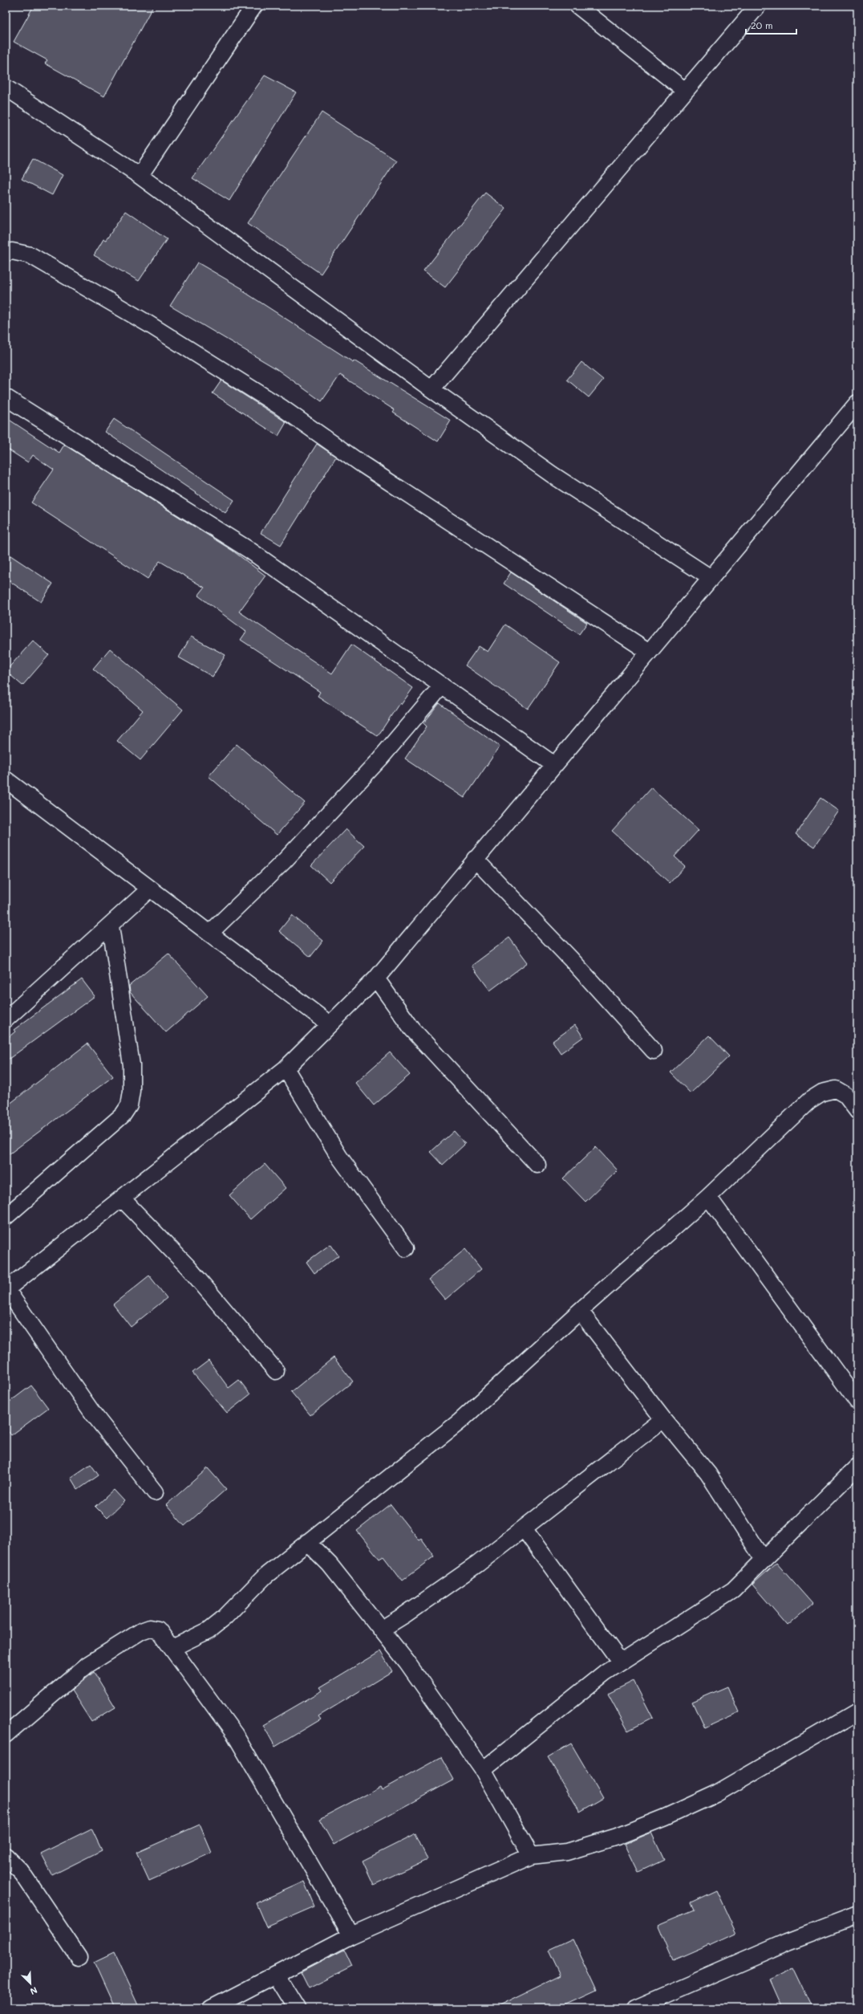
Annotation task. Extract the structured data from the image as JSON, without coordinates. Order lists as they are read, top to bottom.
{
  "scale_bar": "20 m",
  "north": "bottom right"
}
